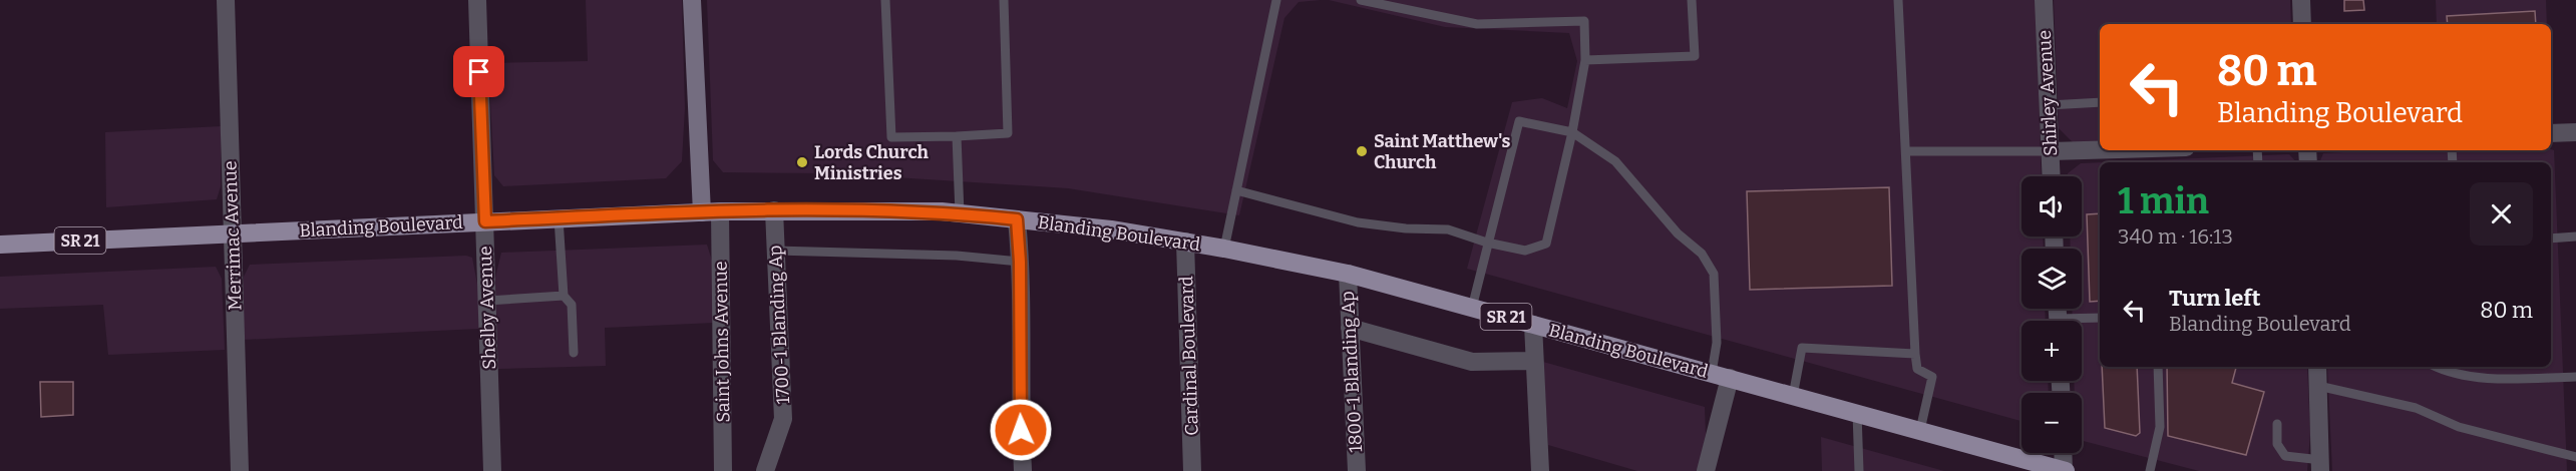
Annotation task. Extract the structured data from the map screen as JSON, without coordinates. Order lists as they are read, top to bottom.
{
  "streets": {
    "main road": ["Blanding Boulevard", "SR 21"],
    "street": [
      "Shirley Avenue",
      "Merrimac Avenue",
      "Shelby Avenue",
      "1700-1 Blanding Ap",
      "Saint Johns Avenue",
      "Cardinal Boulevard",
      "1800-1 Blanding Ap"
    ]
  },
  "crossings": [
    ["Blanding Boulevard", "Merrimac Avenue"],
    ["Blanding Boulevard", "Shelby Avenue"],
    ["Blanding Boulevard", "1700-1 Blanding Ap"],
    ["Blanding Boulevard", "Saint Johns Avenue"],
    ["Blanding Boulevard", "Cardinal Boulevard"],
    ["Blanding Boulevard", "1800-1 Blanding Ap"]
  ],
  "places": ["Saint Matthew's Church", "Lords Church Ministries"],
  "page": {
    "turn": ["80 m", "Blanding Boulevard"],
    "heading": ["1 min", "340 m · 16:13"],
    "map_buttons": ["+", "−"],
    "list": [
      {
        "name": "Turn left",
        "note": "Blanding Boulevard",
        "value": "80 m"
      }
    ]
  }
}
